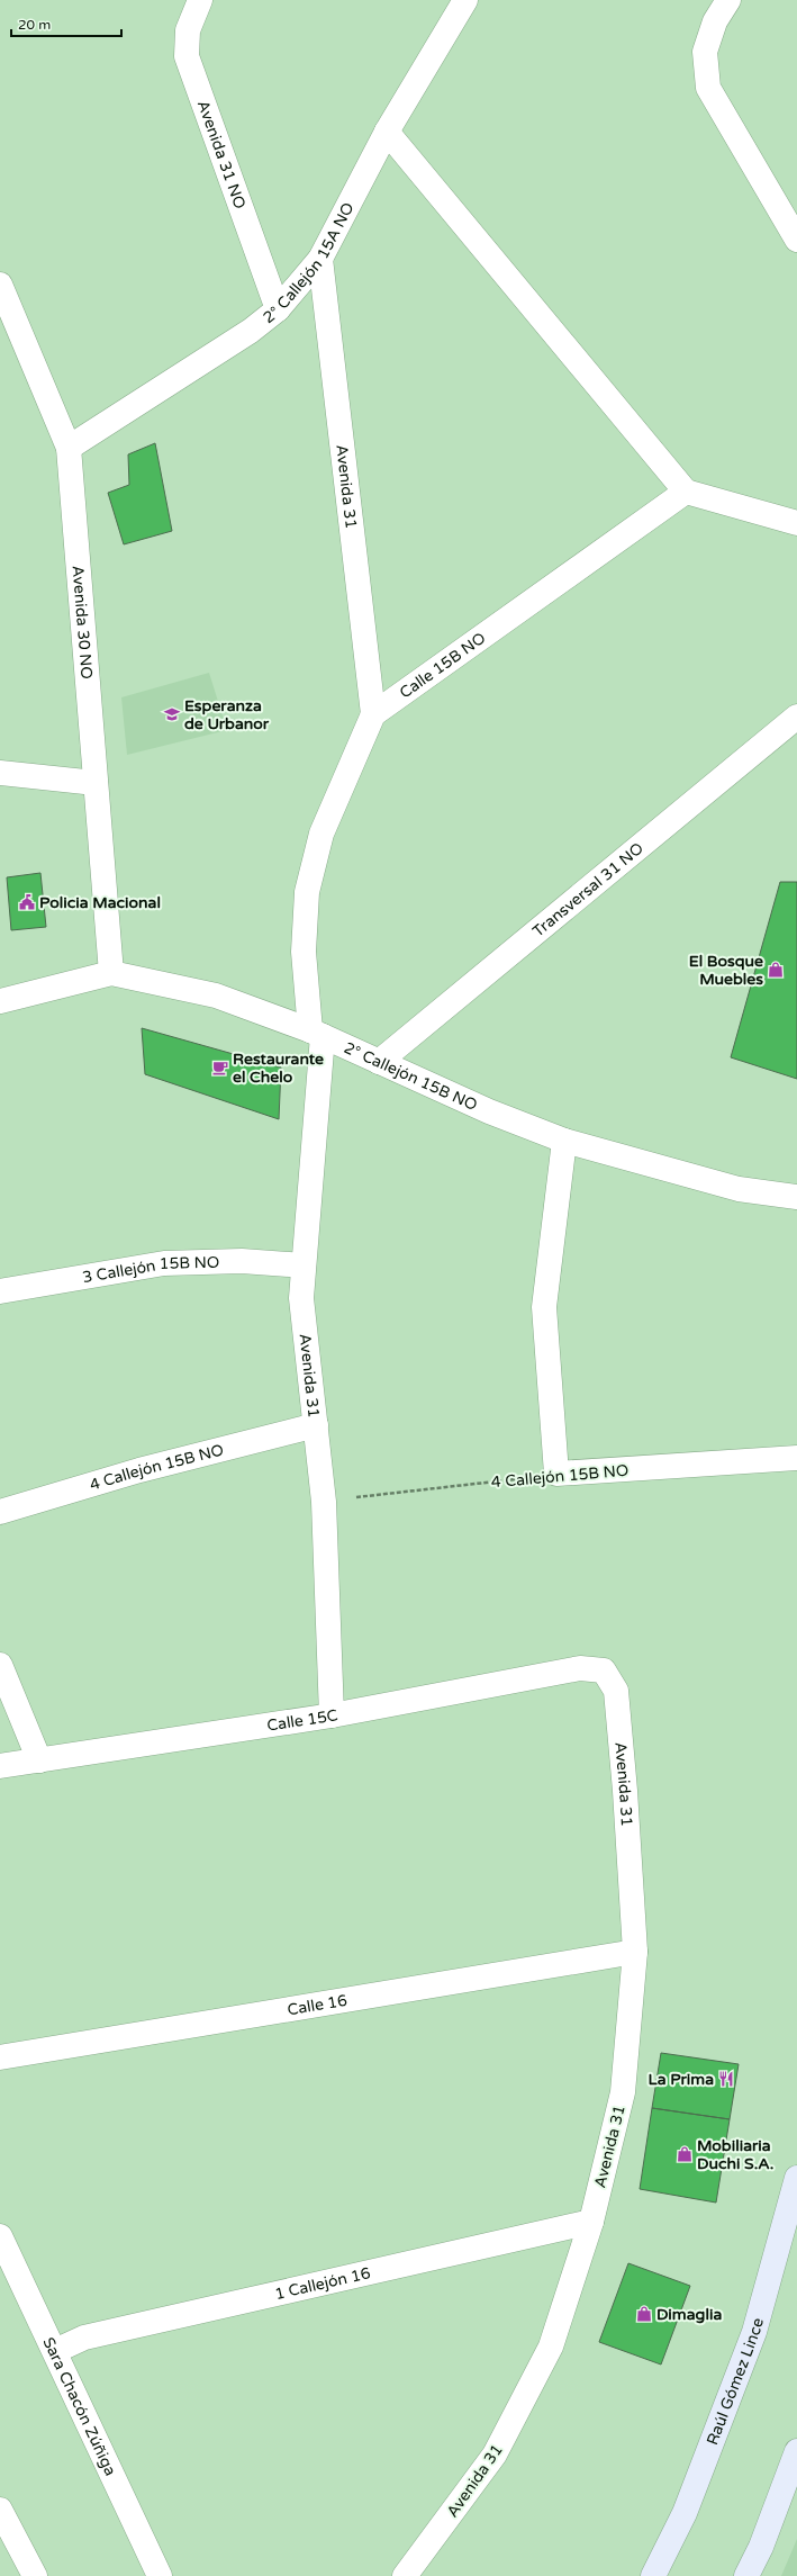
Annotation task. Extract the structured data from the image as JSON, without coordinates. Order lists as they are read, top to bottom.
{
  "streets": {
    "main road": ["Raúl Gómez Lince"],
    "street": [
      "Avenida 31 NO",
      "2° Callejón 15A NO",
      "Avenida 31",
      "Avenida 30 NO",
      "Calle 15B NO",
      "Transversal 31 NO",
      "2° Callejón 15B NO",
      "3 Callejón 15B NO",
      "4 Callejón 15B NO",
      "Calle 15C",
      "Calle 16",
      "1 Callejón 16",
      "Sara Chacón Zúñiga"
    ]
  },
  "crossings": [
    ["Avenida 31 NO", "2° Callejón 15A NO"],
    ["2° Callejón 15A NO", "Avenida 31"],
    ["2° Callejón 15A NO", "Avenida 30 NO"],
    ["Avenida 31", "Calle 15B NO"],
    ["Avenida 31", "2° Callejón 15B NO"],
    ["Avenida 31", "3 Callejón 15B NO"],
    ["Avenida 31", "4 Callejón 15B NO"],
    ["Avenida 31", "Calle 15C"],
    ["Avenida 31", "Calle 16"],
    ["Avenida 31", "1 Callejón 16"],
    ["Avenida 30 NO", "2° Callejón 15B NO"],
    ["Transversal 31 NO", "2° Callejón 15B NO"],
    ["1 Callejón 16", "Sara Chacón Zúñiga"]
  ],
  "places": {
    "school or university": ["Esperanza de Urbanor"],
    "public building": ["Policia Macional"],
    "shop": ["El Bosque Muebles", "Mobiliaria Duchi S.A.", "Dimaglia"],
    "cafe": ["Restaurante el Chelo"],
    "restaurant": ["La Prima"]
  },
  "scale_bar": "20 m"
}
